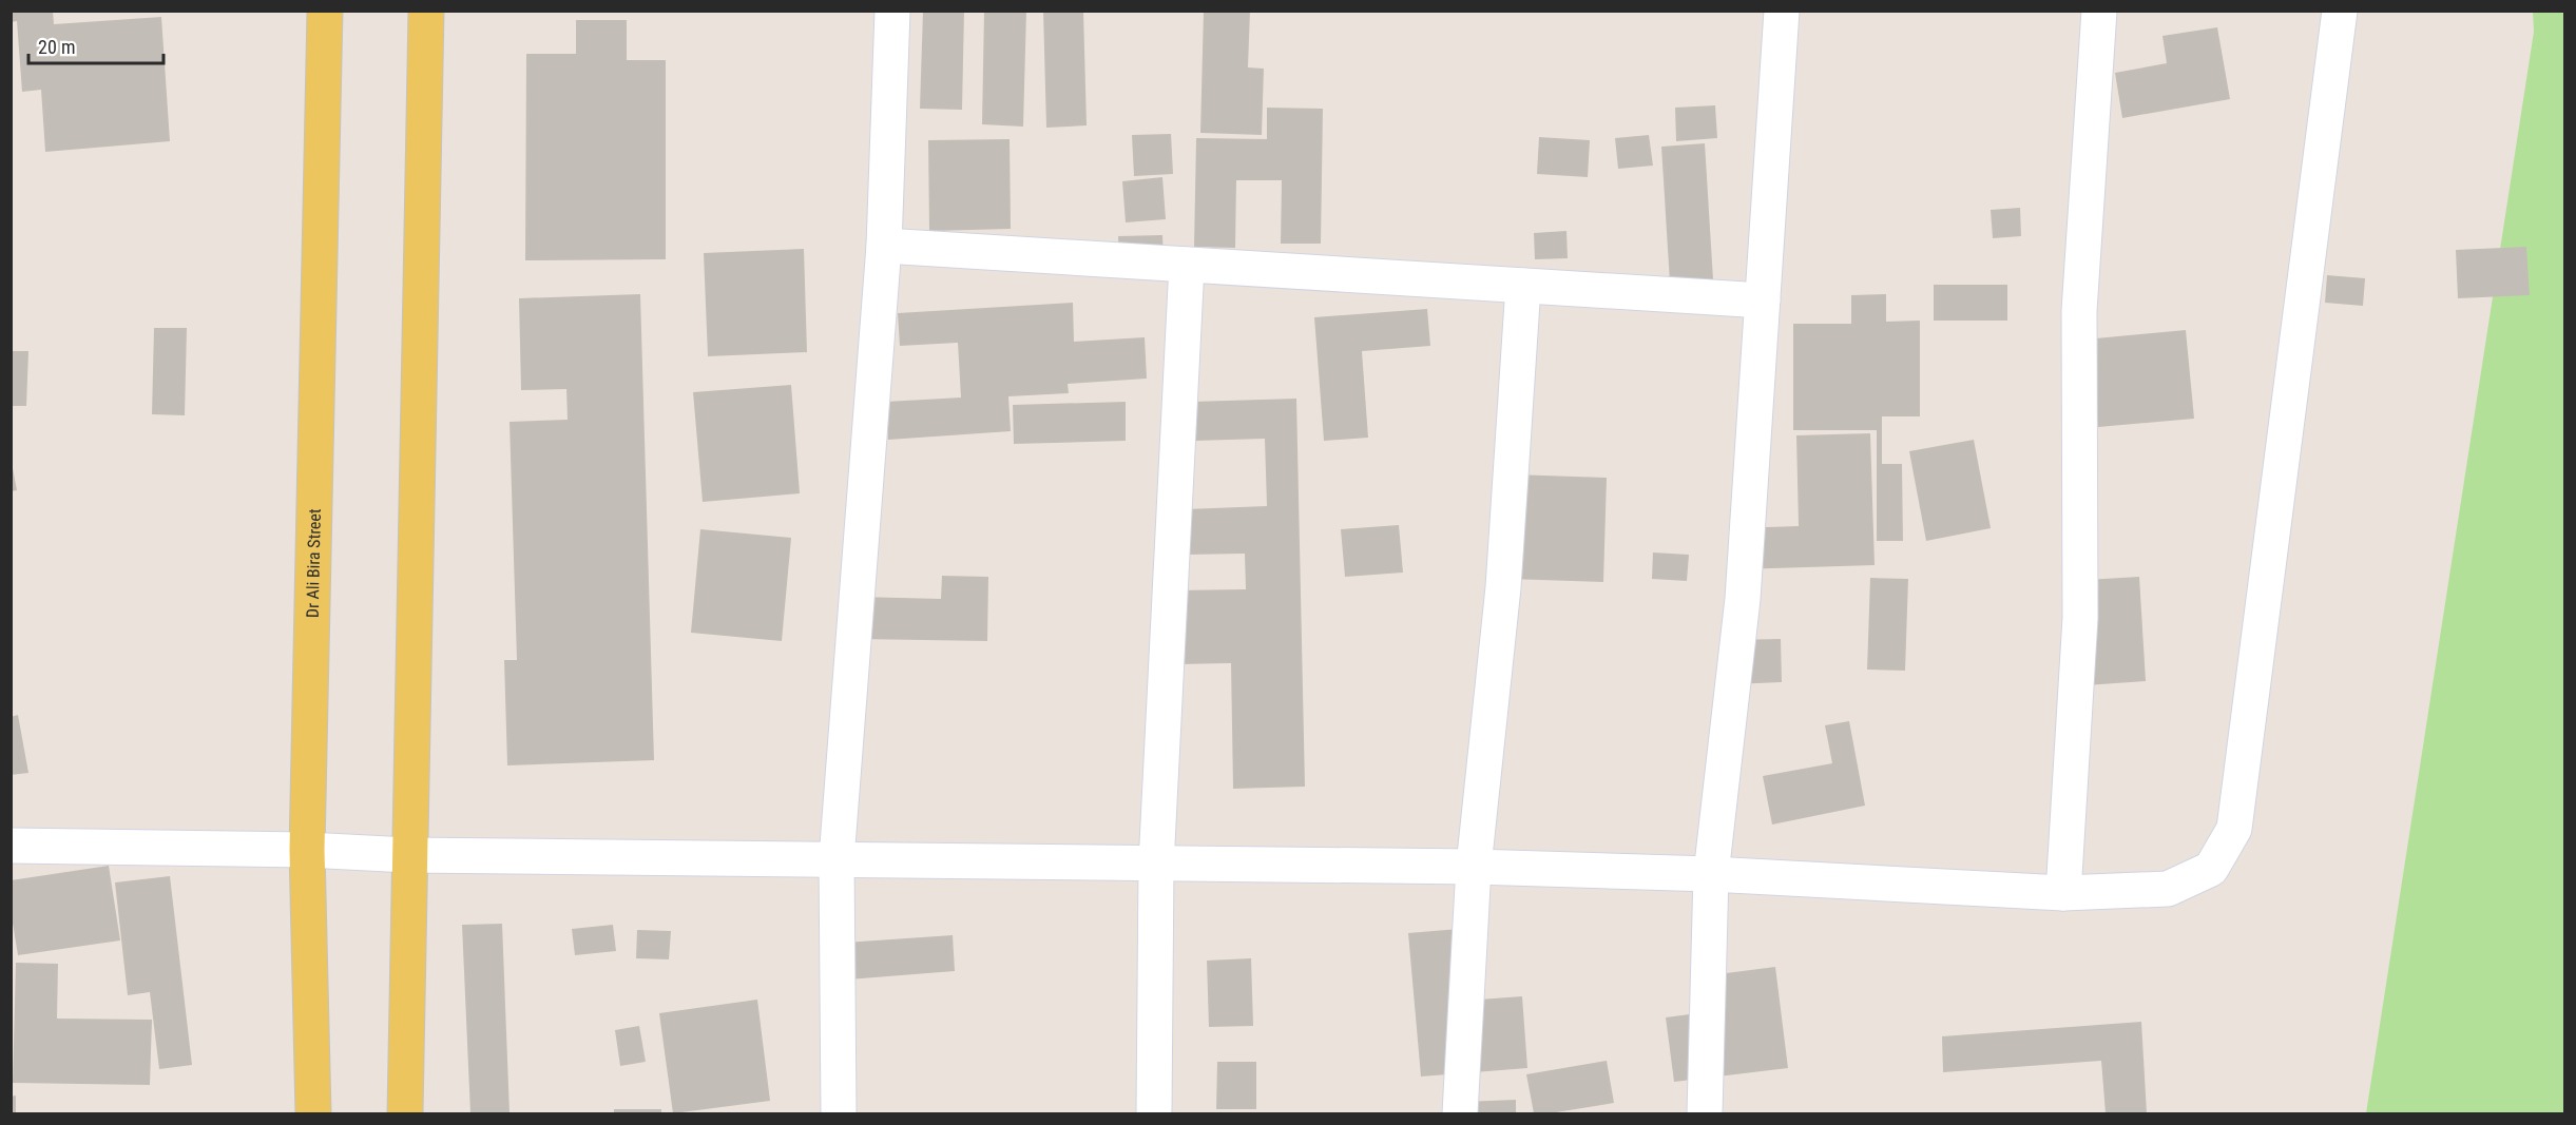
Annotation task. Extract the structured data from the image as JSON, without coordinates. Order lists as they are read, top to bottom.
{
  "streets": {
    "main road": ["Dr Ali Bira Street"]
  },
  "scale_bar": "20 m"
}
